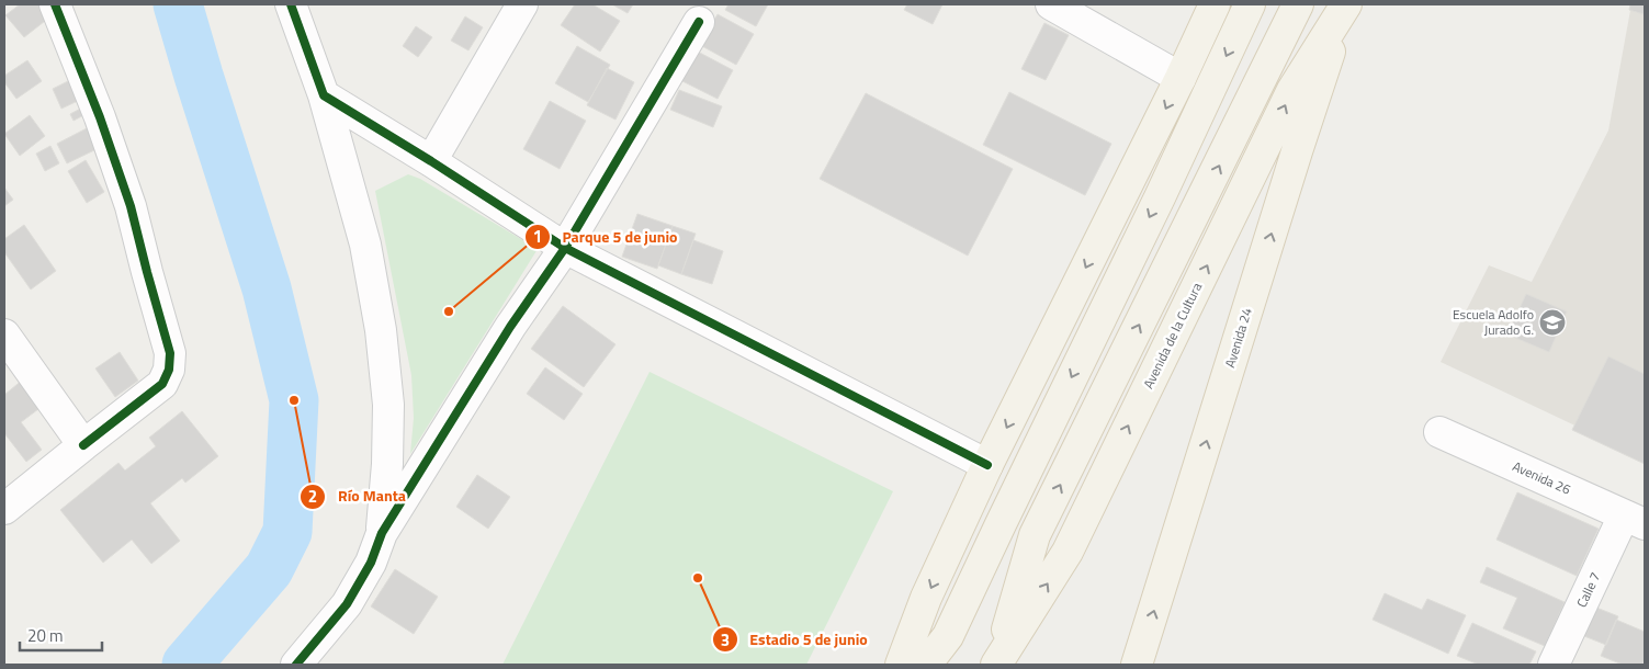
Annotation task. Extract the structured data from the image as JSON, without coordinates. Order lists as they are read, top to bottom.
{
  "streets": {
    "main road": ["Avenida de la Cultura", "Avenida 24"],
    "street": ["Avenida 26", "Calle 7"]
  },
  "crossings": [
    ["Avenida de la Cultura", "Avenida 24"],
    ["Avenida 26", "Calle 7"]
  ],
  "places": {
    "other": ["Parque 5 de junio", "Río Manta", "Estadio 5 de junio"],
    "school or university": ["Escuela Adolfo Jurado G."]
  },
  "scale_bar": "20 m"
}
